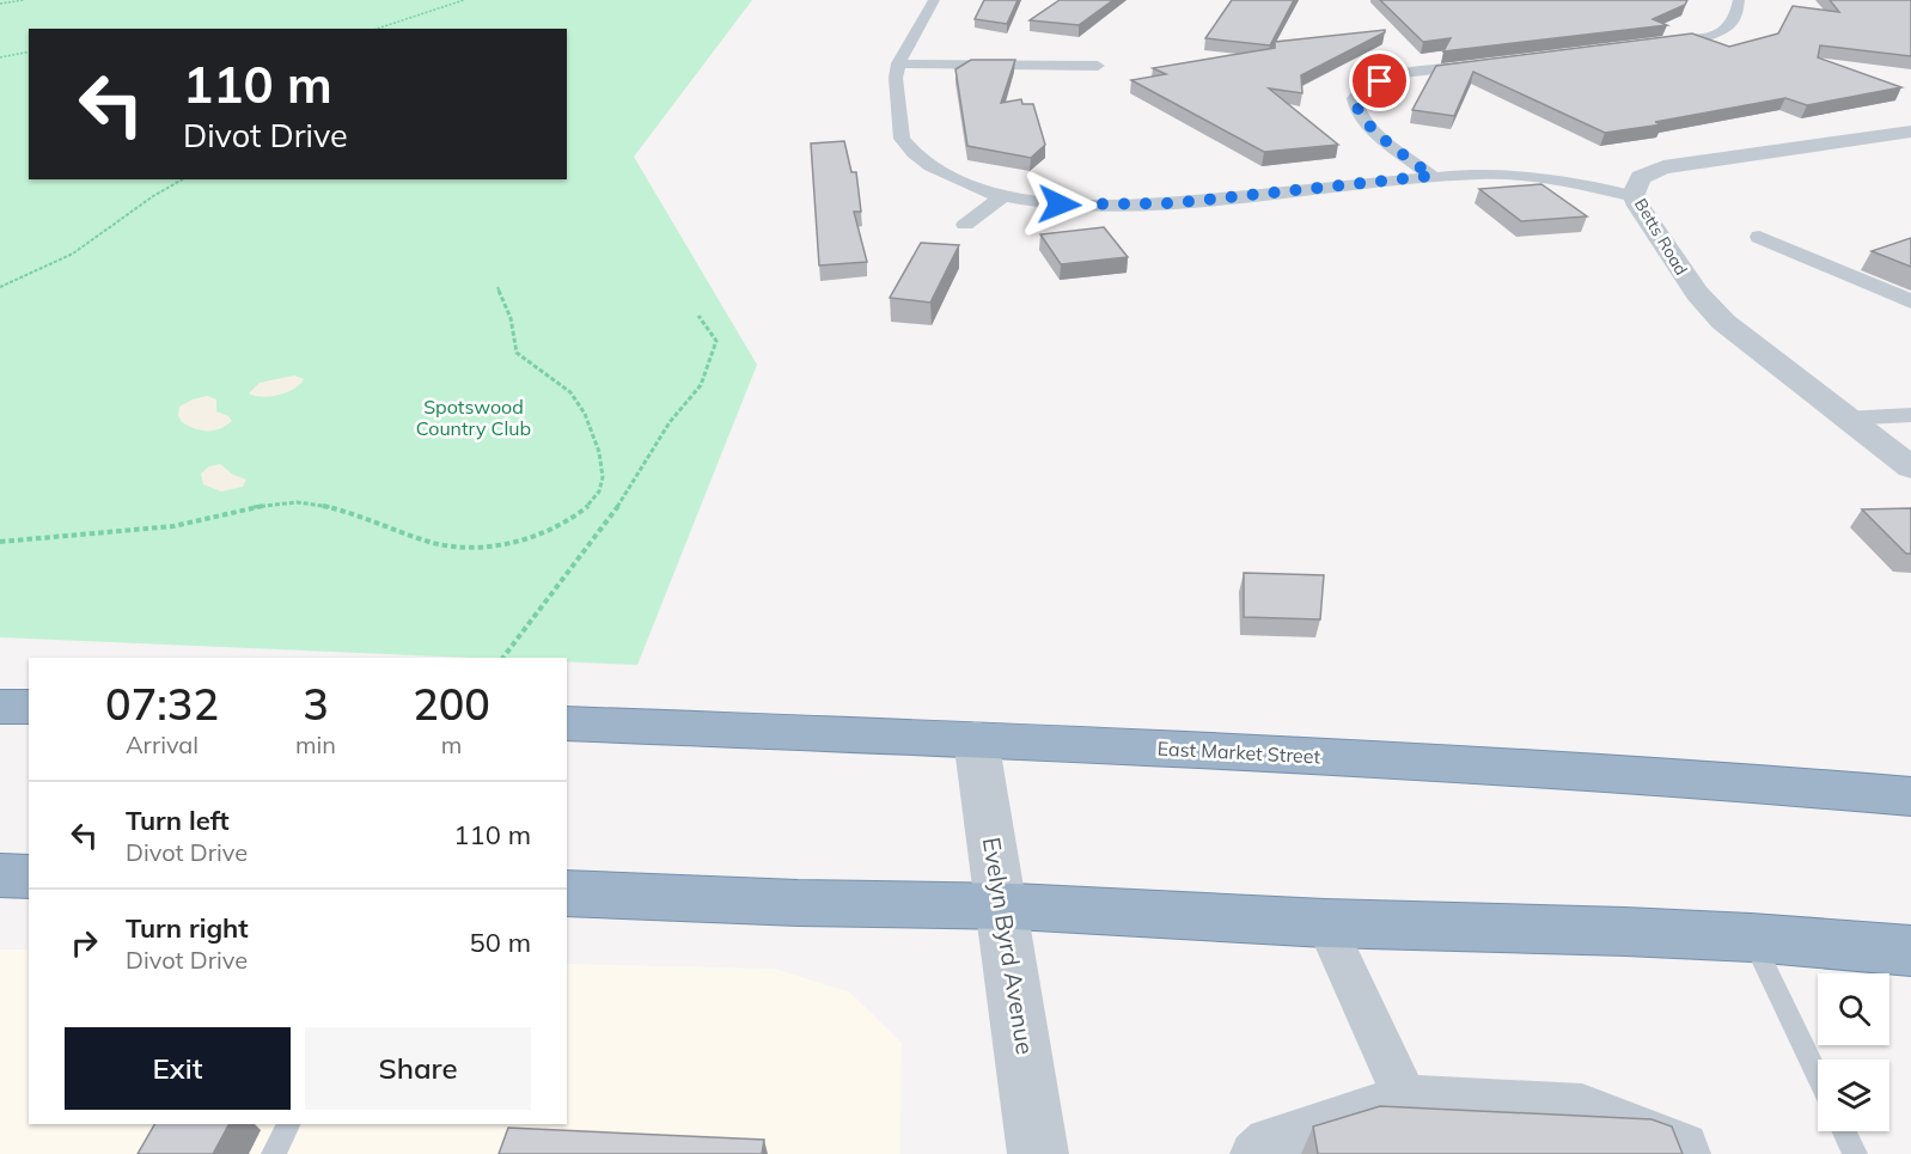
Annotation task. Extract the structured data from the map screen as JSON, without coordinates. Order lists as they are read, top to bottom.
{
  "streets": {
    "highway": ["East Market Street"],
    "street": ["Betts Road", "Evelyn Byrd Avenue"]
  },
  "crossings": [
    ["East Market Street", "Evelyn Byrd Avenue"]
  ],
  "parks": ["Spotswood Country Club"],
  "page": {
    "turn": ["110 m", "Divot Drive"],
    "eta": [
      "07:32",
      "Arrival",
      "3",
      "min",
      "200",
      "m"
    ],
    "list": [
      {
        "name": "Turn left",
        "note": "Divot Drive",
        "value": "110 m"
      },
      {
        "name": "Turn right",
        "note": "Divot Drive",
        "value": "50 m"
      }
    ],
    "buttons": ["Exit", "Share"]
  }
}
